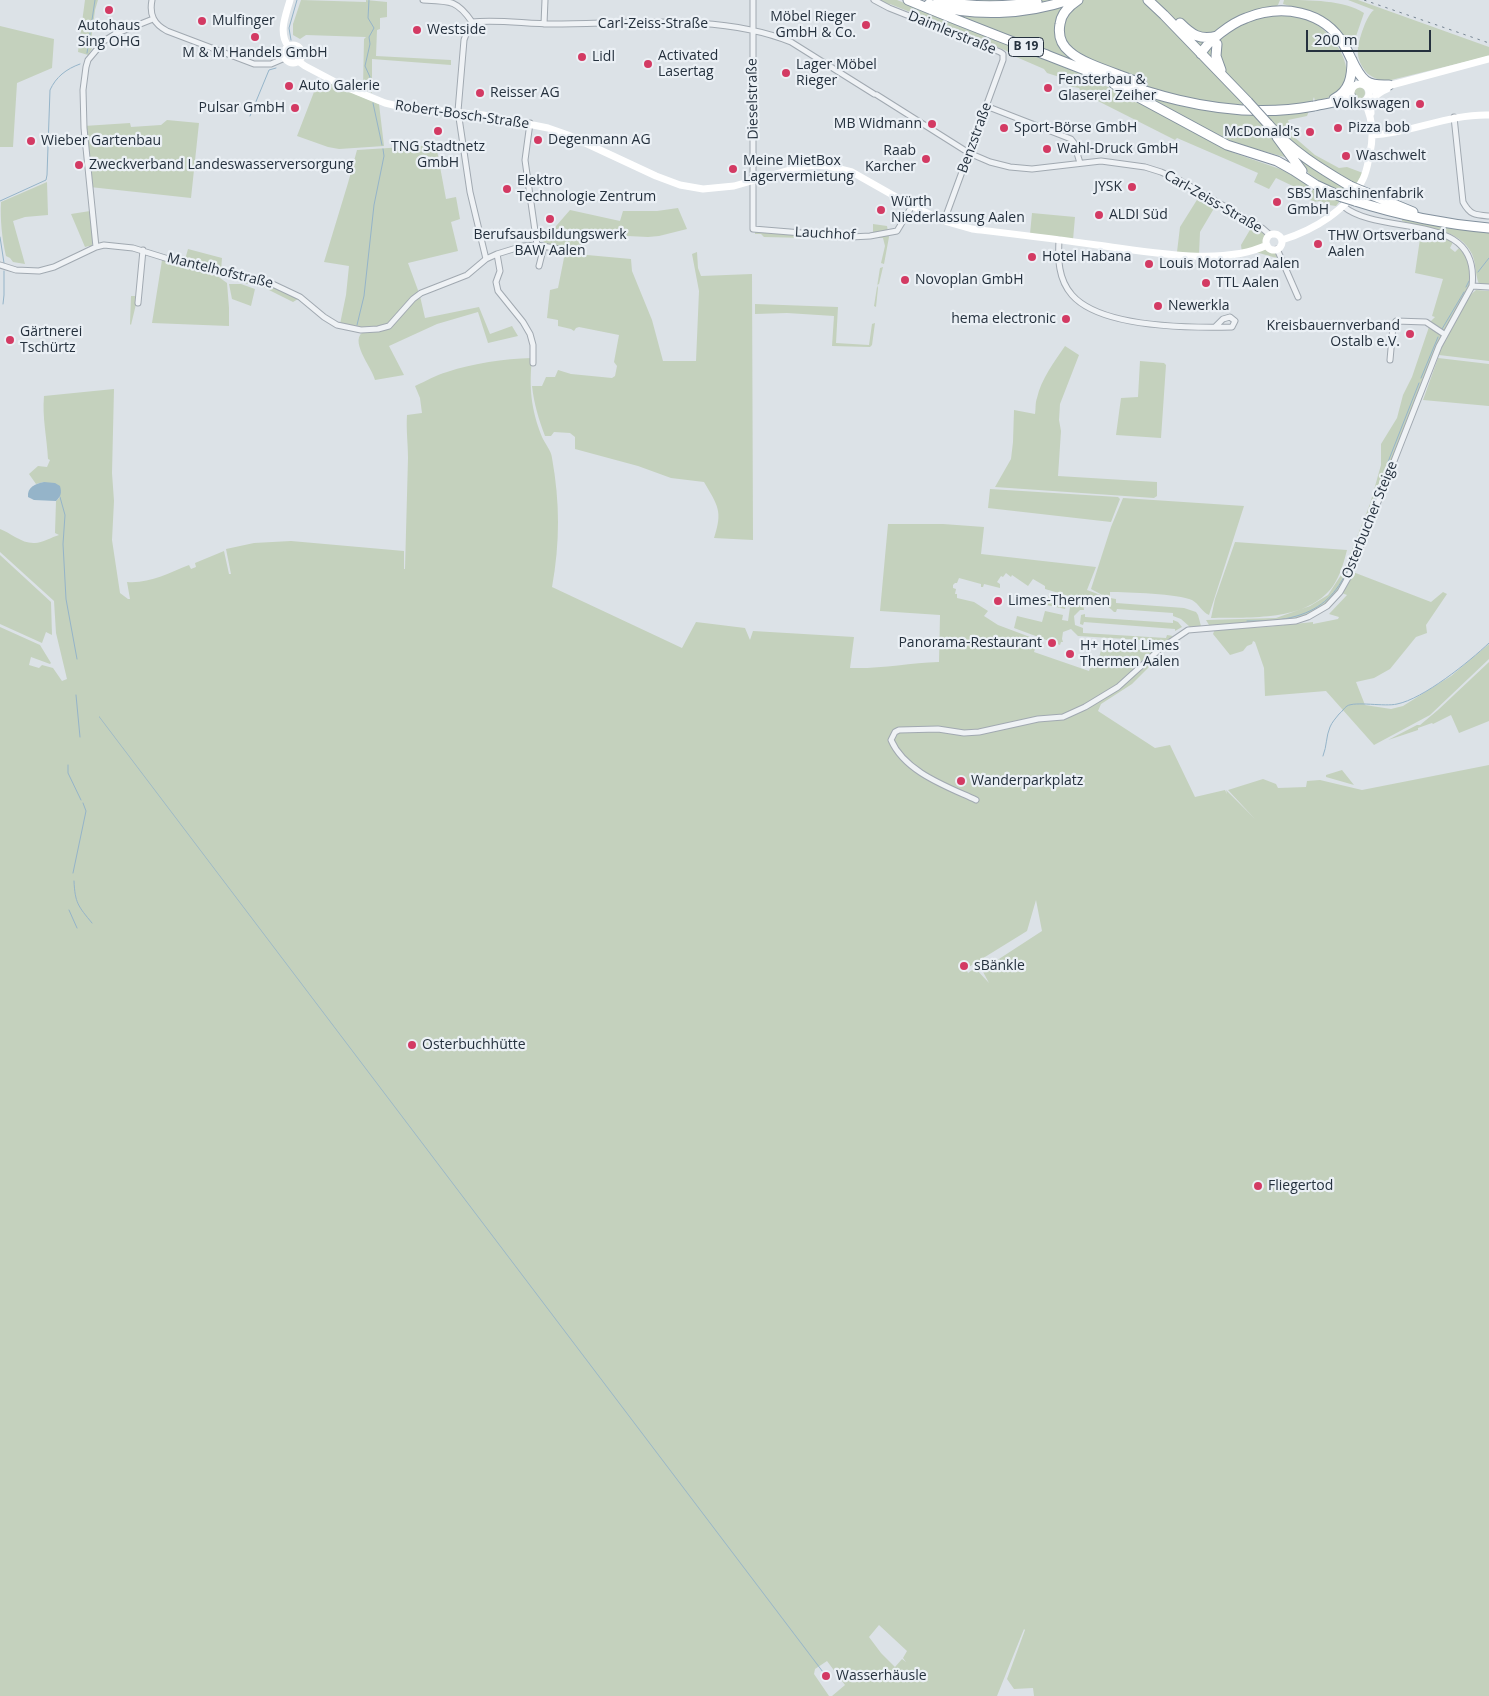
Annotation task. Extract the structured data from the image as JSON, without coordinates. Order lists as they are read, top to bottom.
{
  "streets": {
    "highway": ["B 19"],
    "street": [
      "Carl-Zeiss-Straße",
      "Daimlerstraße",
      "Dieselstraße",
      "Robert-Bosch-Straße",
      "Benzstraße",
      "Lauchhof",
      "Mantelhofstraße",
      "Osterbucher Steige"
    ]
  },
  "crossings": [
    ["Carl-Zeiss-Straße", "Dieselstraße"],
    ["Carl-Zeiss-Straße", "Robert-Bosch-Straße"],
    ["Carl-Zeiss-Straße", "Benzstraße"],
    ["Daimlerstraße", "Benzstraße"],
    ["Dieselstraße", "Robert-Bosch-Straße"],
    ["Dieselstraße", "Lauchhof"],
    ["Robert-Bosch-Straße", "Benzstraße"],
    ["Robert-Bosch-Straße", "Lauchhof"]
  ],
  "places": [
    "Autohaus Sing OHG",
    "Mulfinger",
    "Möbel Rieger GmbH & Co.",
    "Westside",
    "M & M Handels GmbH",
    "Lidl",
    "Activated Lasertag",
    "Lager Möbel Rieger",
    "Auto Galerie",
    "Fensterbau & Glaserei Zeiher",
    "Reisser AG",
    "Volkswagen",
    "Pulsar GmbH",
    "MB Widmann",
    "Sport-Börse GmbH",
    "Pizza bob",
    "TNG Stadtnetz GmbH",
    "McDonald's",
    "Degenmann AG",
    "Wieber Gartenbau",
    "Wahl-Druck GmbH",
    "Waschwelt",
    "Raab Karcher",
    "Zweckverband Landeswasserversorgung",
    "Meine MietBox Lagervermietung",
    "JYSK",
    "Elektro Technologie Zentrum",
    "SBS Maschinenfabrik GmbH",
    "Würth Niederlassung Aalen",
    "ALDI Süd",
    "Berufsausbildungswerk BAW Aalen",
    "THW Ortsverband Aalen",
    "Hotel Habana",
    "Louis Motorrad Aalen",
    "Novoplan GmbH",
    "TTL Aalen",
    "Newerkla",
    "hema electronic",
    "Kreisbauernverband Ostalb e.V.",
    "Gärtnerei Tschürtz",
    "Limes-Thermen",
    "Panorama-Restaurant",
    "H+ Hotel Limes Thermen Aalen",
    "Wanderparkplatz",
    "sBänkle",
    "Osterbuchhütte",
    "Fliegertod",
    "Wasserhäusle"
  ],
  "scale_bar": "200 m"
}
